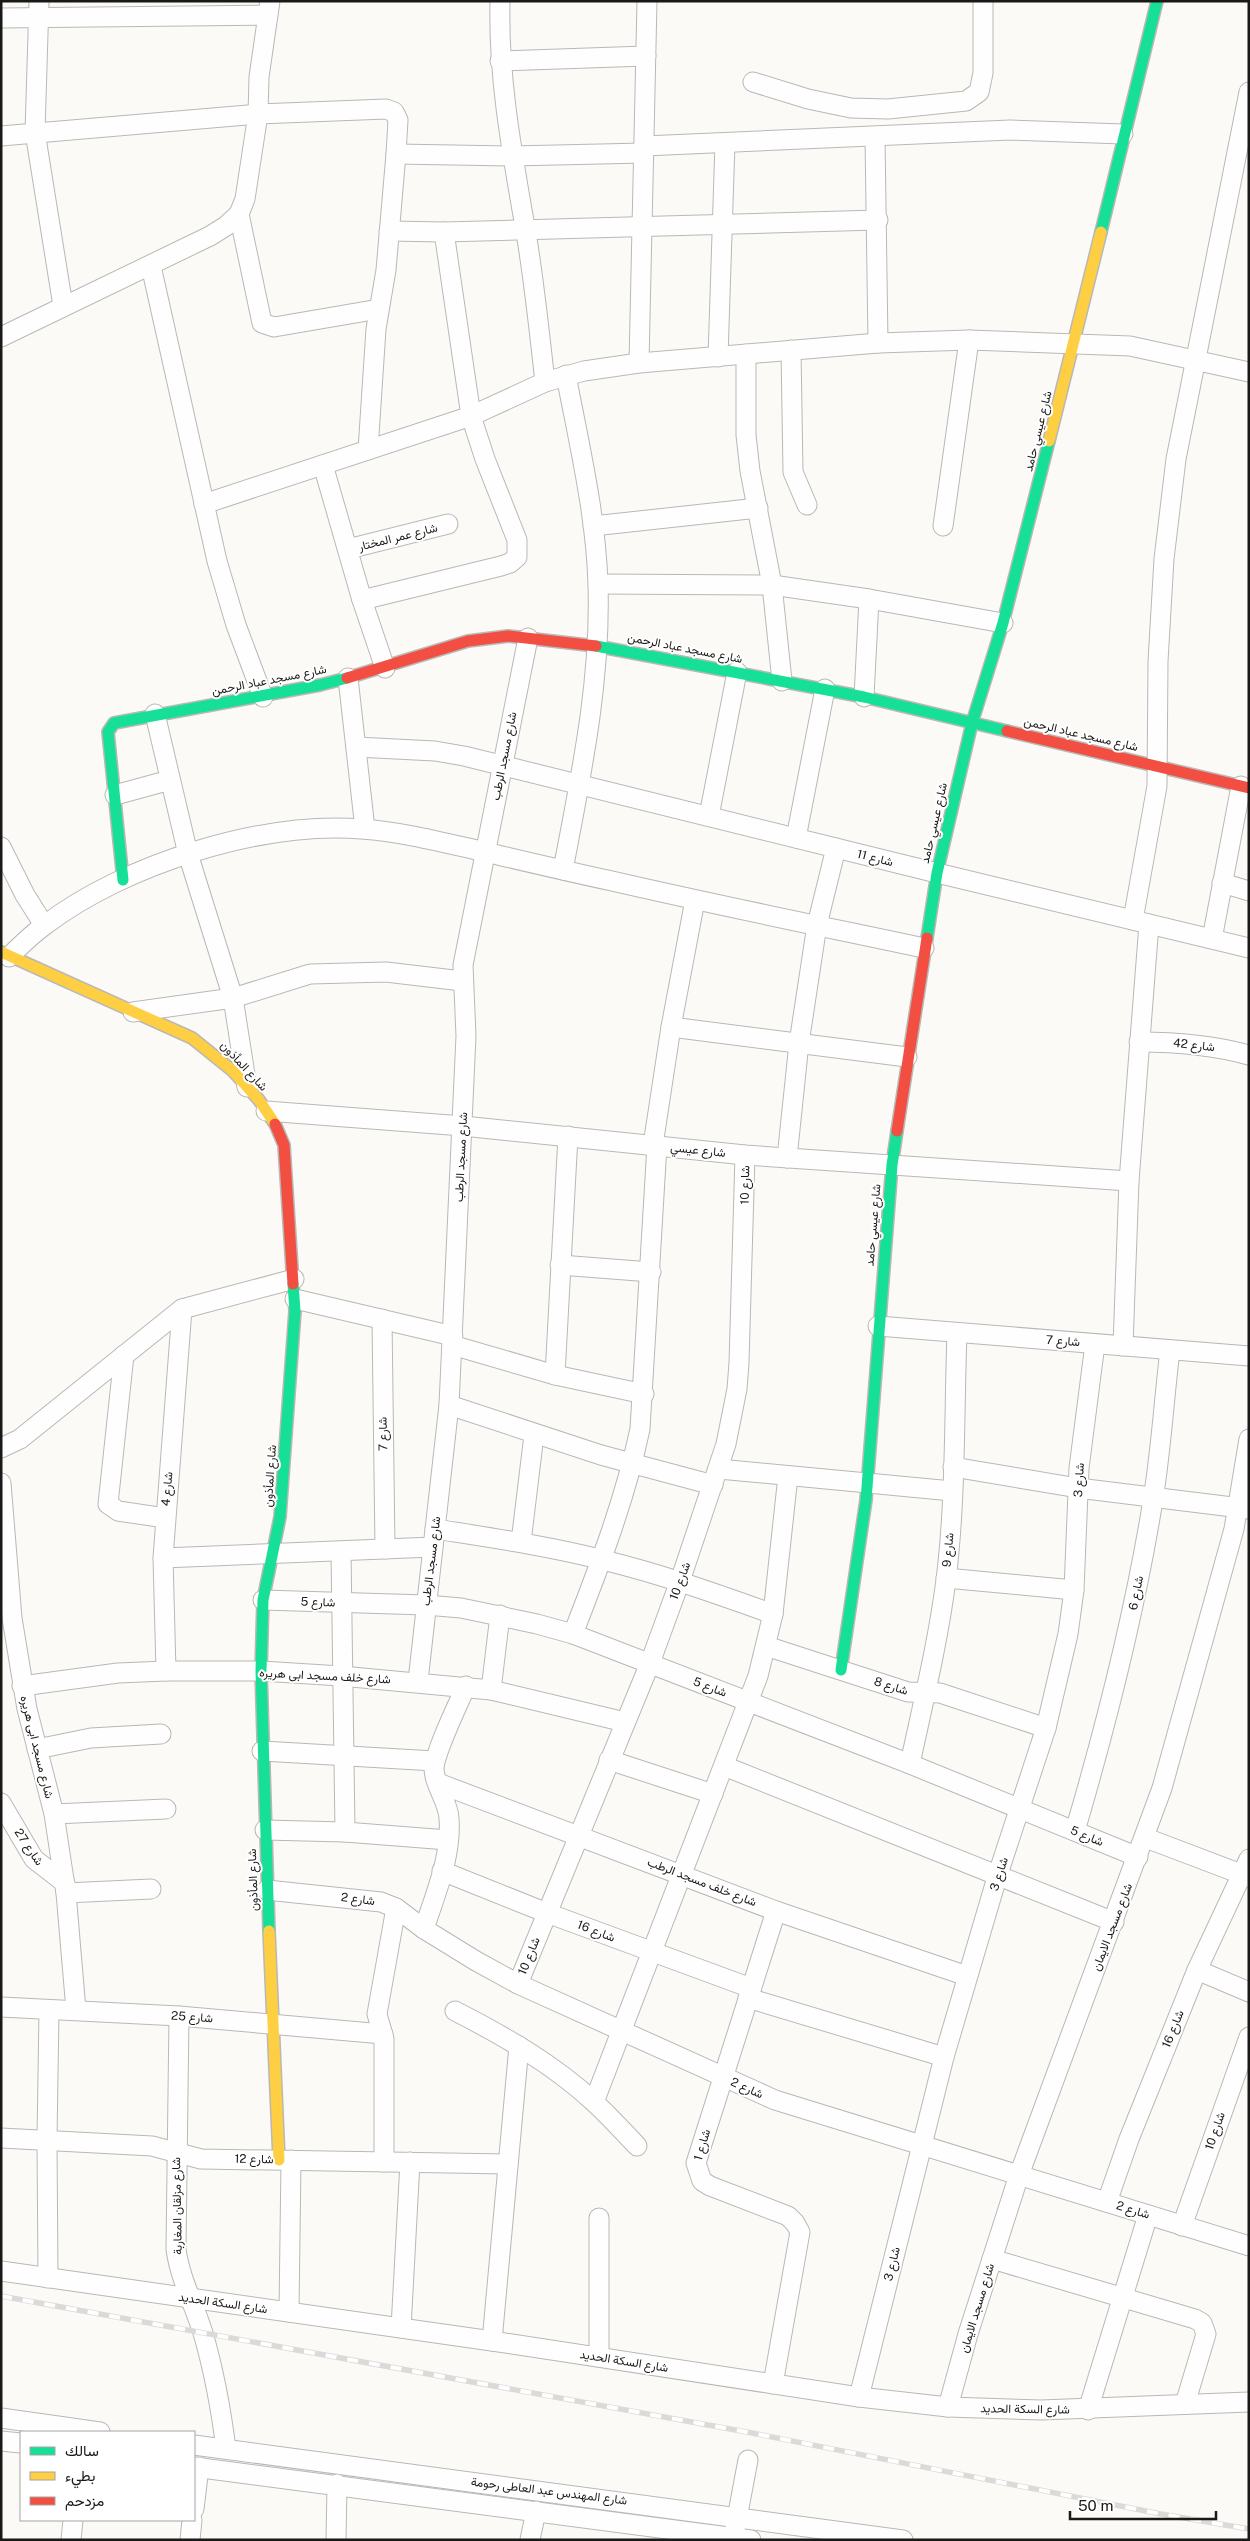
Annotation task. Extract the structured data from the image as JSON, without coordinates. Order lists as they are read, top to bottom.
{
  "streets": {
    "street": [
      "شارع عيسي حامد",
      "شارع عمر المختار",
      "شارع مسجد عباد الرحمن",
      "شارع مسجد الرطب",
      "شارع 11",
      "شارع 42",
      "شارع المأذون",
      "شارع عيسي",
      "شارع 10",
      "شارع 7",
      "شارع 3",
      "شارع 4",
      "شارع 9",
      "شارع 6",
      "شارع 5",
      "شارع خلف مسجد ابى هريره",
      "شارع 8",
      "شارع مسجد ابى هريره",
      "شارع 27",
      "شارع خلف مسجد الرطب",
      "شارع 2",
      "شارع مسجد الايمان",
      "شارع 16",
      "شارع 25",
      "شارع 1",
      "شارع 12",
      "شارع مزلقان المغاربة",
      "شارع السكة الحديد",
      "شارع المهندس عبد العاطى رحومة"
    ]
  },
  "crossings": [
    ["شارع عيسي حامد", "شارع مسجد عباد الرحمن"],
    ["شارع عيسي حامد", "شارع 11"],
    ["شارع عيسي حامد", "شارع عيسي"],
    ["شارع عيسي حامد", "شارع 7"],
    ["شارع عيسي حامد", "شارع 8"],
    ["شارع مسجد عباد الرحمن", "شارع مسجد الرطب"],
    ["شارع مسجد الرطب", "شارع 11"],
    ["شارع مسجد الرطب", "شارع عيسي"],
    ["شارع مسجد الرطب", "شارع 5"],
    ["شارع مسجد الرطب", "شارع خلف مسجد ابى هريره"],
    ["شارع المأذون", "شارع عيسي"],
    ["شارع المأذون", "شارع 5"],
    ["شارع المأذون", "شارع خلف مسجد ابى هريره"],
    ["شارع المأذون", "شارع 2"],
    ["شارع المأذون", "شارع 25"],
    ["شارع المأذون", "شارع 12"],
    ["شارع عيسي", "شارع 10"],
    ["شارع 10", "شارع 5"],
    ["شارع 10", "شارع خلف مسجد ابى هريره"],
    ["شارع 10", "شارع خلف مسجد الرطب"],
    ["شارع 10", "شارع 2"],
    ["شارع 10", "شارع 16"],
    ["شارع 7", "شارع 3"],
    ["شارع 7", "شارع 9"],
    ["شارع 7", "شارع 6"],
    ["شارع 3", "شارع 5"],
    ["شارع 3", "شارع 8"],
    ["شارع 3", "شارع خلف مسجد الرطب"],
    ["شارع 3", "شارع 2"],
    ["شارع 3", "شارع 16"],
    ["شارع 3", "شارع السكة الحديد"],
    ["شارع 4", "شارع خلف مسجد ابى هريره"],
    ["شارع 9", "شارع 5"],
    ["شارع 9", "شارع 8"],
    ["شارع 6", "شارع 5"],
    ["شارع 5", "شارع مسجد الايمان"],
    ["شارع خلف مسجد ابى هريره", "شارع مسجد ابى هريره"],
    ["شارع مسجد ابى هريره", "شارع 27"],
    ["شارع مسجد ابى هريره", "شارع 25"],
    ["شارع خلف مسجد الرطب", "شارع 1"],
    ["شارع 2", "شارع مسجد الايمان"],
    ["شارع 2", "شارع 16"],
    ["شارع 2", "شارع 1"],
    ["شارع مسجد الايمان", "شارع السكة الحديد"],
    ["شارع 16", "شارع 1"],
    ["شارع 25", "شارع مزلقان المغاربة"],
    ["شارع 1", "شارع السكة الحديد"],
    ["شارع 12", "شارع مزلقان المغاربة"],
    ["شارع مزلقان المغاربة", "شارع السكة الحديد"],
    ["شارع مزلقان المغاربة", "شارع المهندس عبد العاطى رحومة"]
  ],
  "legend": ["سالك", "بطيء", "مزدحم"],
  "scale_bar": "50 m"
}
